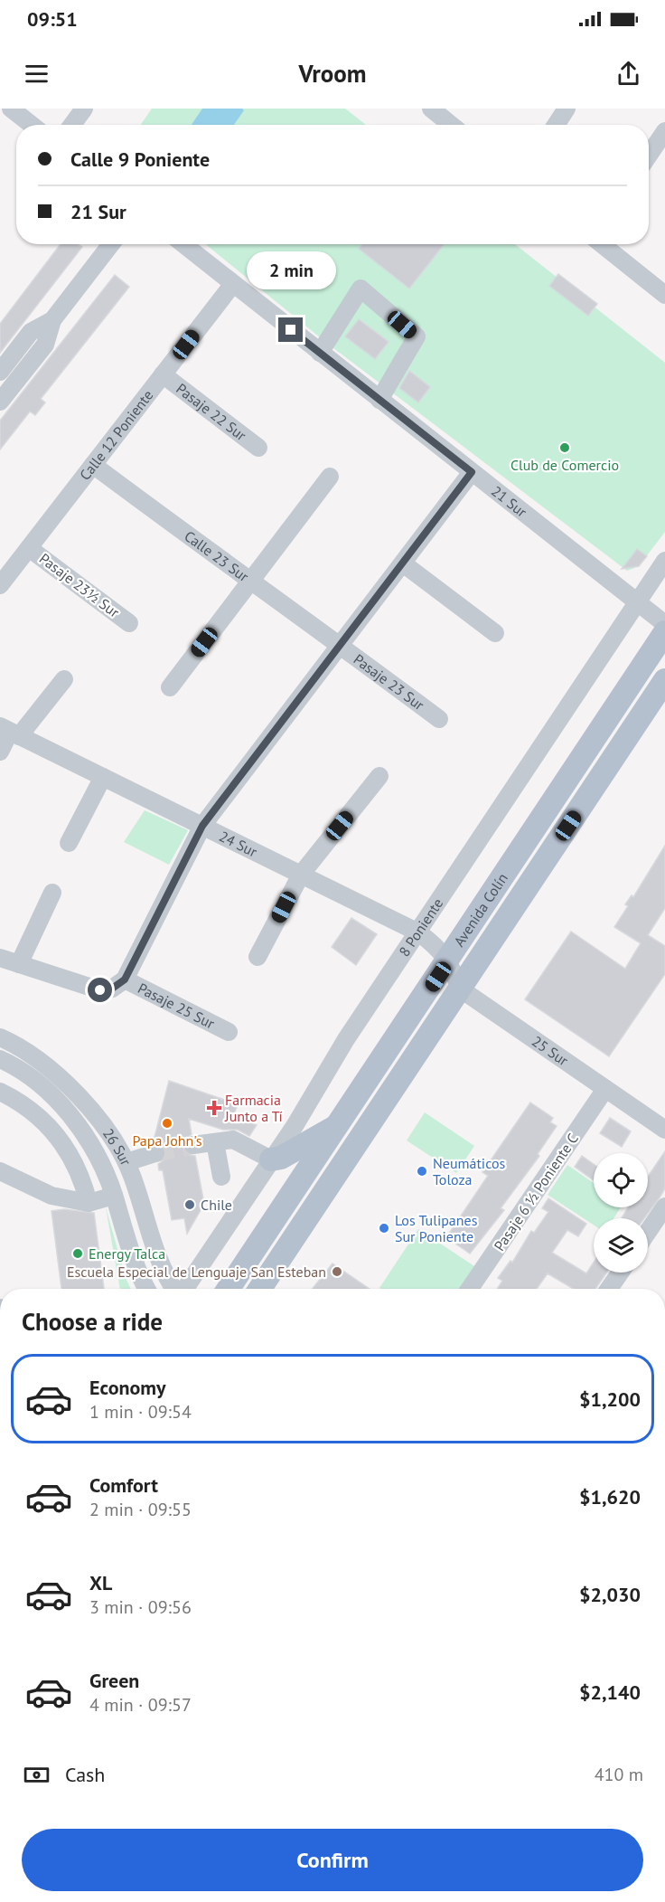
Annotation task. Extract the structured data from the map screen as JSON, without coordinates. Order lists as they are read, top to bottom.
{
  "streets": {
    "main road": ["Avenida Colín"],
    "street": [
      "Pasaje 22 Sur",
      "Calle 12 Poniente",
      "21 Sur",
      "Calle 23 Sur",
      "Pasaje 23½ Sur",
      "Pasaje 23 Sur",
      "24 Sur",
      "8 Poniente",
      "Pasaje 25 Sur",
      "25 Sur",
      "26 Sur",
      "Pasaje 6 ½ Poniente C"
    ]
  },
  "crossings": [
    ["Pasaje 22 Sur", "Calle 12 Poniente"],
    ["Calle 12 Poniente", "21 Sur"],
    ["Calle 12 Poniente", "Calle 23 Sur"],
    ["Calle 12 Poniente", "Pasaje 23½ Sur"],
    ["21 Sur", "8 Poniente"],
    ["Calle 23 Sur", "Pasaje 23 Sur"],
    ["24 Sur", "Avenida Colín"],
    ["24 Sur", "8 Poniente"],
    ["Avenida Colín", "25 Sur"],
    ["25 Sur", "Pasaje 6 ½ Poniente C"]
  ],
  "places": {
    "other": [
      "Club de Comercio",
      "Papa John's",
      "Neumáticos Toloza",
      "Chile",
      "Los Tulipanes Sur Poniente",
      "Energy Talca",
      "Escuela Especial de Lenguaje San Esteban"
    ],
    "health": ["Farmacia Junto a Tí"]
  },
  "page": {
    "status": "09:51",
    "header": "Vroom",
    "banner": ["Calle 9 Poniente", "21 Sur"],
    "bubble": "2 min",
    "heading": "Choose a ride",
    "list": [
      {
        "name": "Economy",
        "note": "1 min · 09:54",
        "value": "$1,200"
      },
      {
        "name": "Comfort",
        "note": "2 min · 09:55",
        "value": "$1,620"
      },
      {
        "name": "XL",
        "note": "3 min · 09:56",
        "value": "$2,030"
      },
      {
        "name": "Green",
        "note": "4 min · 09:57",
        "value": "$2,140"
      }
    ],
    "pay": ["Cash", "410 m"],
    "buttons": "Confirm"
  }
}
